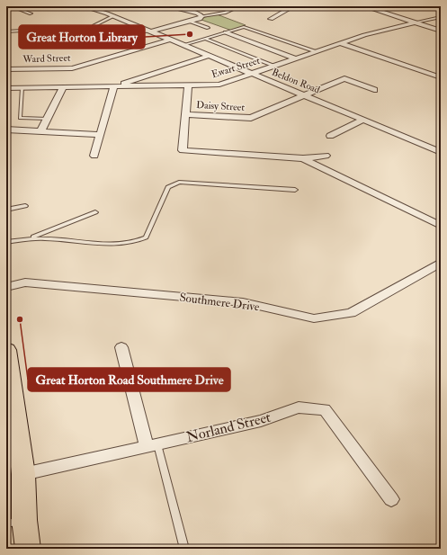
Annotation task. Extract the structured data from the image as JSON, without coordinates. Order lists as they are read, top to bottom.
{
  "streets": {
    "street": [
      "Ward Street",
      "Ewart Street",
      "Beldon Road",
      "Daisy Street",
      "Southmere Drive",
      "Norland Street"
    ]
  },
  "crossings": [
    ["Ward Street", "Beldon Road"],
    ["Ewart Street", "Beldon Road"],
    ["Beldon Road", "Daisy Street"]
  ],
  "places": ["Great Horton Library", "Great Horton Road Southmere Drive"]
}
